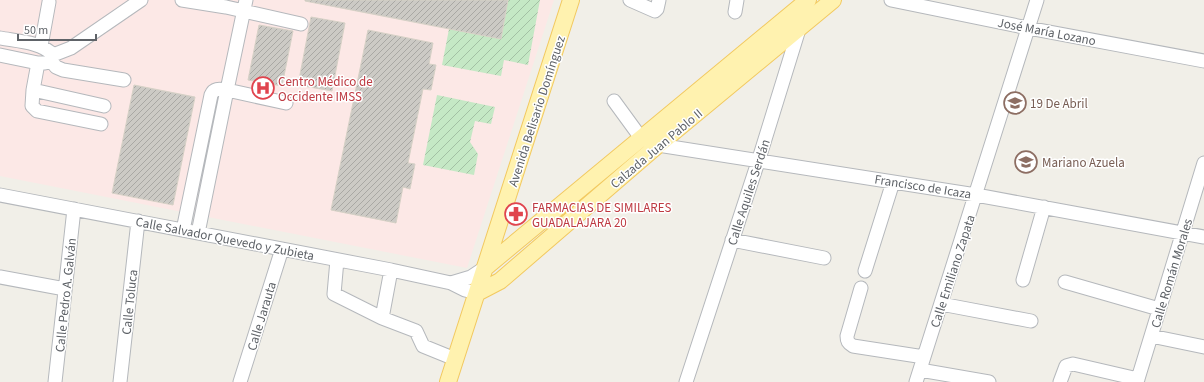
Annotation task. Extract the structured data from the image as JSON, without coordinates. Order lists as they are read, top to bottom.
{
  "streets": {
    "main road": ["Avenida Belisario Domínguez", "Calzada Juan Pablo II"],
    "street": [
      "José María Lozano",
      "Francisco de Icaza",
      "Calle Aquiles Serdán",
      "Calle Salvador Quevedo y Zubieta",
      "Calle Emiliano Zapata",
      "Calle Román Morales",
      "Calle Pedro A. Galván",
      "Calle Toluca",
      "Calle Jarauta"
    ]
  },
  "crossings": [
    ["José María Lozano", "Calle Emiliano Zapata"],
    ["Avenida Belisario Domínguez", "Calzada Juan Pablo II"],
    ["Avenida Belisario Domínguez", "Calle Salvador Quevedo y Zubieta"],
    ["Calzada Juan Pablo II", "Francisco de Icaza"],
    ["Calzada Juan Pablo II", "Calle Aquiles Serdán"],
    ["Calzada Juan Pablo II", "Calle Salvador Quevedo y Zubieta"],
    ["Francisco de Icaza", "Calle Aquiles Serdán"],
    ["Francisco de Icaza", "Calle Emiliano Zapata"],
    ["Francisco de Icaza", "Calle Román Morales"],
    ["Calle Salvador Quevedo y Zubieta", "Calle Pedro A. Galván"],
    ["Calle Salvador Quevedo y Zubieta", "Calle Toluca"],
    ["Calle Salvador Quevedo y Zubieta", "Calle Jarauta"]
  ],
  "places": {
    "hospital": ["Centro Médico de Occidente IMSS"],
    "school or university": ["19 De Abril", "Mariano Azuela"],
    "pharmacy": ["FARMACIAS DE SIMILARES GUADALAJARA 20"]
  },
  "scale_bar": "50 m"
}
